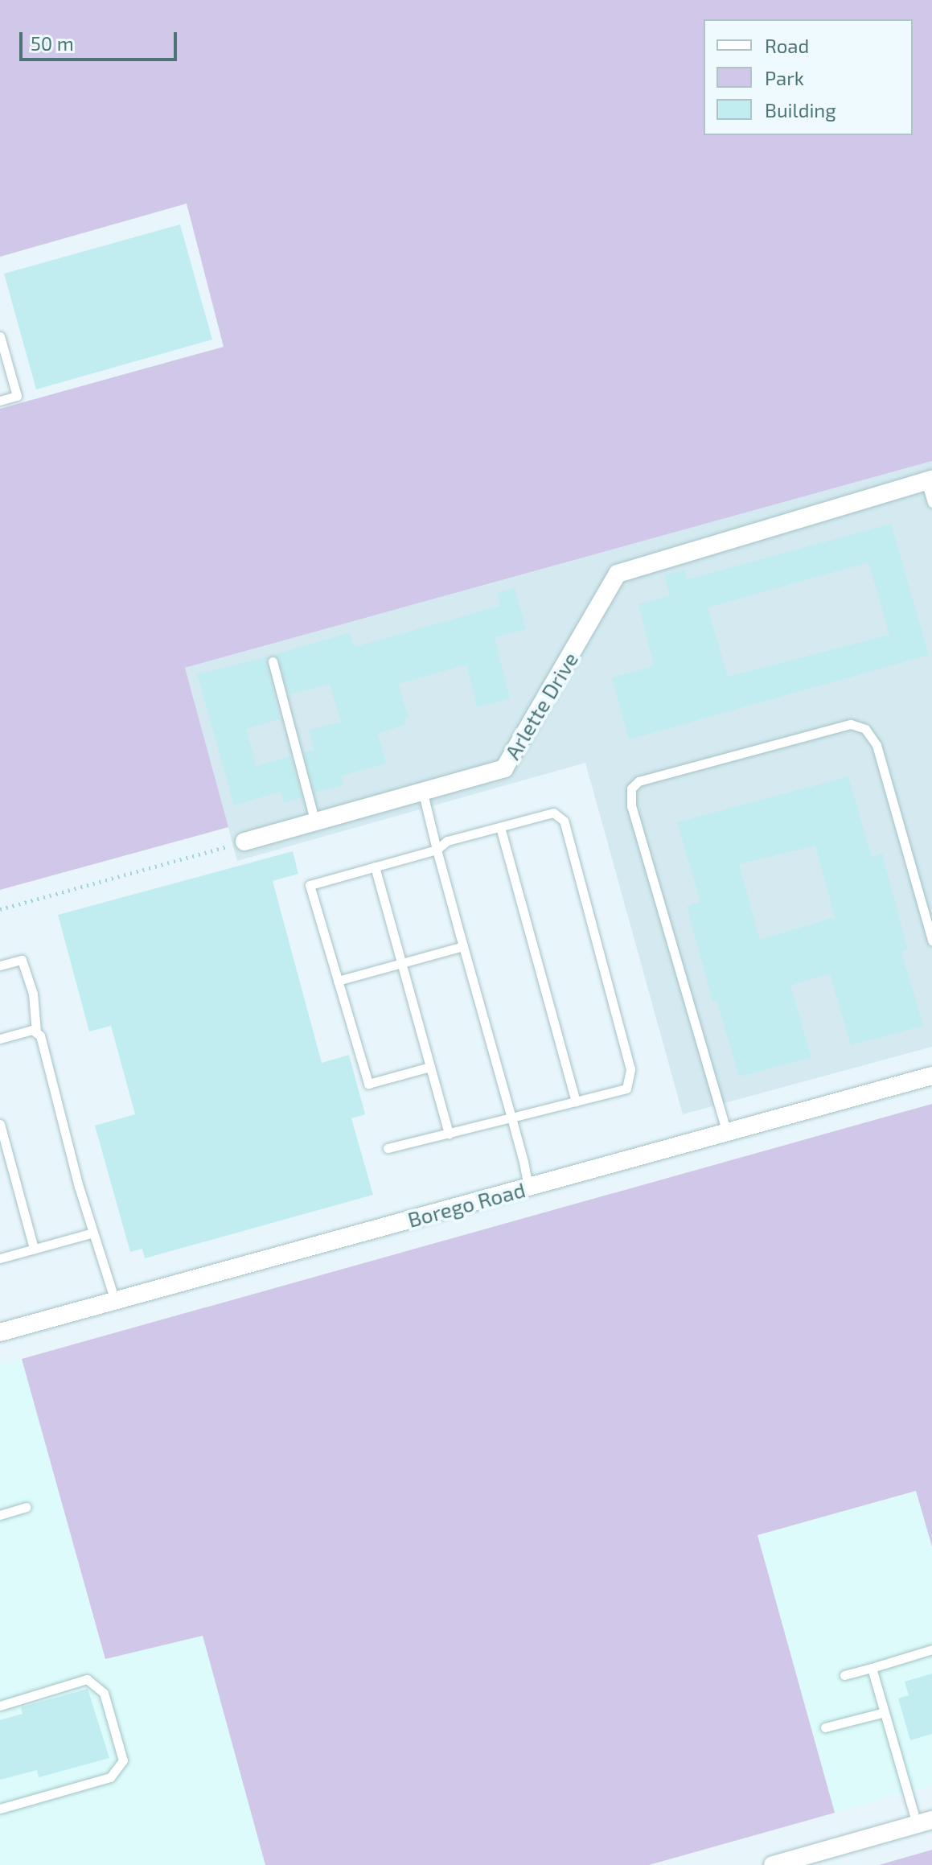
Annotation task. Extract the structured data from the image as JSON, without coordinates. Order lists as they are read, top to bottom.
{
  "streets": {
    "street": ["Arlette Drive", "Borego Road"]
  },
  "legend": ["Road", "Park", "Building"],
  "scale_bar": "50 m"
}
